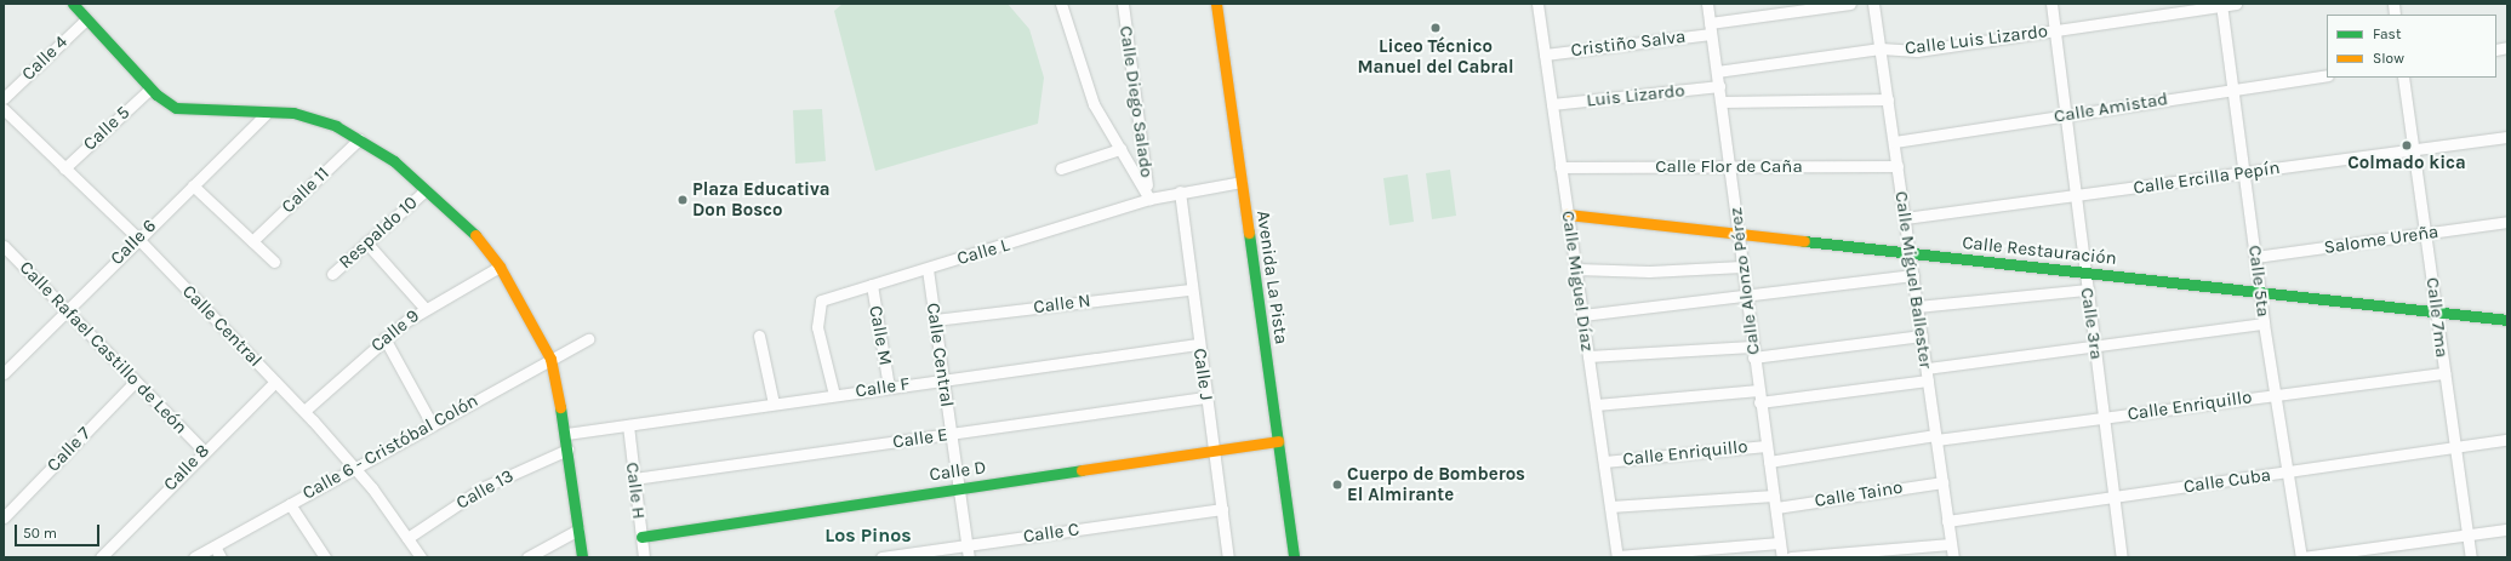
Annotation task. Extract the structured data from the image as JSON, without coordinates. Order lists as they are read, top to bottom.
{
  "streets": {
    "street": [
      "Calle Luis Lizardo",
      "Cristiño Salva",
      "Calle 4",
      "Luis Lizardo",
      "Calle Diego Salado",
      "Calle Amistad",
      "Calle 5",
      "Calle Flor de Caña",
      "Calle Ercilla Pepín",
      "Calle 11",
      "Respaldo 10",
      "Salome Ureña",
      "Calle 6",
      "Calle Restauración",
      "Calle L",
      "Avenida La Pista",
      "Calle Miguel Ballester",
      "Calle Miguel Díaz",
      "Calle Alonzo Pérez",
      "Calle 5ta",
      "Calle N",
      "Calle 7ma",
      "Calle 3ra",
      "Calle Central",
      "Calle 9",
      "Calle M",
      "Calle Rafael Castillo de León",
      "Calle J",
      "Calle F",
      "Calle Enriquillo",
      "Calle E",
      "Calle 6 - Cristóbal Colón",
      "Calle 7",
      "Calle 8",
      "Calle D",
      "Calle Cuba",
      "Calle 13",
      "Calle H",
      "Calle Taino",
      "Calle C"
    ]
  },
  "crossings": [
    ["Calle Luis Lizardo", "Calle Miguel Ballester"],
    ["Calle Luis Lizardo", "Calle Alonzo Pérez"],
    ["Calle Luis Lizardo", "Calle 5ta"],
    ["Calle Luis Lizardo", "Calle 3ra"],
    ["Cristiño Salva", "Calle Miguel Díaz"],
    ["Cristiño Salva", "Calle Alonzo Pérez"],
    ["Luis Lizardo", "Calle Miguel Díaz"],
    ["Luis Lizardo", "Calle Alonzo Pérez"],
    ["Calle Diego Salado", "Calle L"],
    ["Calle Amistad", "Calle Miguel Ballester"],
    ["Calle Amistad", "Calle 5ta"],
    ["Calle Amistad", "Calle 3ra"],
    ["Calle 5", "Calle Central"],
    ["Calle Flor de Caña", "Calle Miguel Ballester"],
    ["Calle Flor de Caña", "Calle Miguel Díaz"],
    ["Calle Flor de Caña", "Calle Alonzo Pérez"],
    ["Calle Ercilla Pepín", "Calle Miguel Ballester"],
    ["Calle Ercilla Pepín", "Calle 5ta"],
    ["Calle Ercilla Pepín", "Calle 7ma"],
    ["Calle Ercilla Pepín", "Calle 3ra"],
    ["Salome Ureña", "Calle 5ta"],
    ["Salome Ureña", "Calle 7ma"],
    ["Calle 6", "Calle Central"],
    ["Calle 6", "Calle Rafael Castillo de León"],
    ["Calle Restauración", "Calle Miguel Ballester"],
    ["Calle Restauración", "Calle Miguel Díaz"],
    ["Calle Restauración", "Calle Alonzo Pérez"],
    ["Calle Restauración", "Calle 5ta"],
    ["Calle Restauración", "Calle 7ma"],
    ["Calle Restauración", "Calle 3ra"],
    ["Calle L", "Avenida La Pista"],
    ["Calle L", "Calle Central"],
    ["Calle L", "Calle M"],
    ["Calle L", "Calle J"],
    ["Calle L", "Calle F"],
    ["Avenida La Pista", "Calle D"],
    ["Calle Miguel Ballester", "Calle Enriquillo"],
    ["Calle Miguel Ballester", "Calle Cuba"],
    ["Calle Miguel Ballester", "Calle Taino"],
    ["Calle Miguel Díaz", "Calle Enriquillo"],
    ["Calle Alonzo Pérez", "Calle Enriquillo"],
    ["Calle Alonzo Pérez", "Calle Taino"],
    ["Calle 5ta", "Calle Enriquillo"],
    ["Calle 5ta", "Calle Cuba"],
    ["Calle N", "Calle Central"],
    ["Calle N", "Calle J"],
    ["Calle 7ma", "Calle Enriquillo"],
    ["Calle 7ma", "Calle Cuba"],
    ["Calle 3ra", "Calle Enriquillo"],
    ["Calle 3ra", "Calle Cuba"],
    ["Calle Central", "Calle 9"],
    ["Calle Central", "Calle F"],
    ["Calle Central", "Calle E"],
    ["Calle Central", "Calle 6 - Cristóbal Colón"],
    ["Calle Central", "Calle 8"],
    ["Calle Central", "Calle D"],
    ["Calle Central", "Calle 13"],
    ["Calle Central", "Calle C"],
    ["Calle M", "Calle F"],
    ["Calle Rafael Castillo de León", "Calle 7"],
    ["Calle Rafael Castillo de León", "Calle 8"],
    ["Calle J", "Calle F"],
    ["Calle J", "Calle E"],
    ["Calle J", "Calle D"],
    ["Calle J", "Calle C"],
    ["Calle F", "Calle H"],
    ["Calle E", "Calle H"],
    ["Calle D", "Calle H"]
  ],
  "districts": ["Los Pinos"],
  "places": [
    "Liceo Técnico Manuel del Cabral",
    "Colmado kica",
    "Plaza Educativa Don Bosco",
    "Cuerpo de Bomberos El Almirante"
  ],
  "legend": ["Fast", "Slow"],
  "scale_bar": "50 m"
}
